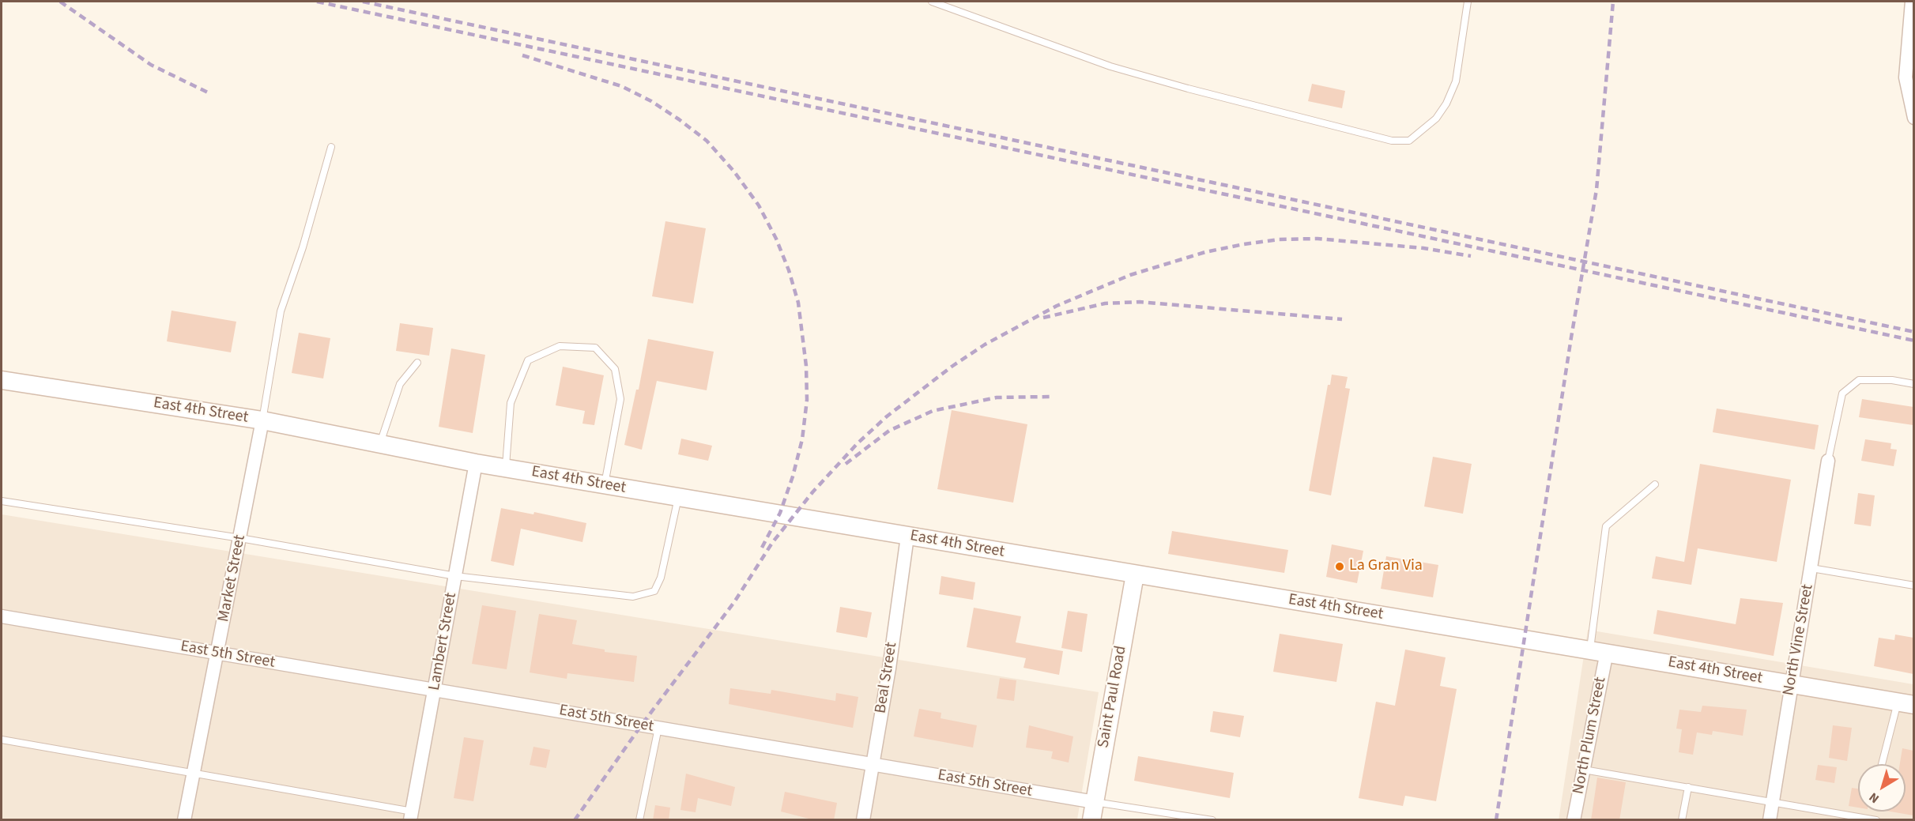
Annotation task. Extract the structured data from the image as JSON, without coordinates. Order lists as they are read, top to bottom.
{
  "streets": {
    "main road": ["East 4th Street", "Saint Paul Road"],
    "street": [
      "Market Street",
      "North Vine Street",
      "Lambert Street",
      "East 5th Street",
      "Beal Street",
      "North Plum Street"
    ]
  },
  "crossings": [
    ["East 4th Street", "Market Street"],
    ["East 4th Street", "North Vine Street"],
    ["East 4th Street", "Lambert Street"],
    ["East 4th Street", "Beal Street"],
    ["East 4th Street", "Saint Paul Road"],
    ["East 4th Street", "North Plum Street"],
    ["Market Street", "East 5th Street"],
    ["Lambert Street", "East 5th Street"],
    ["East 5th Street", "Beal Street"],
    ["East 5th Street", "Saint Paul Road"]
  ],
  "places": ["La Gran Via"],
  "north": "bottom left"
}
